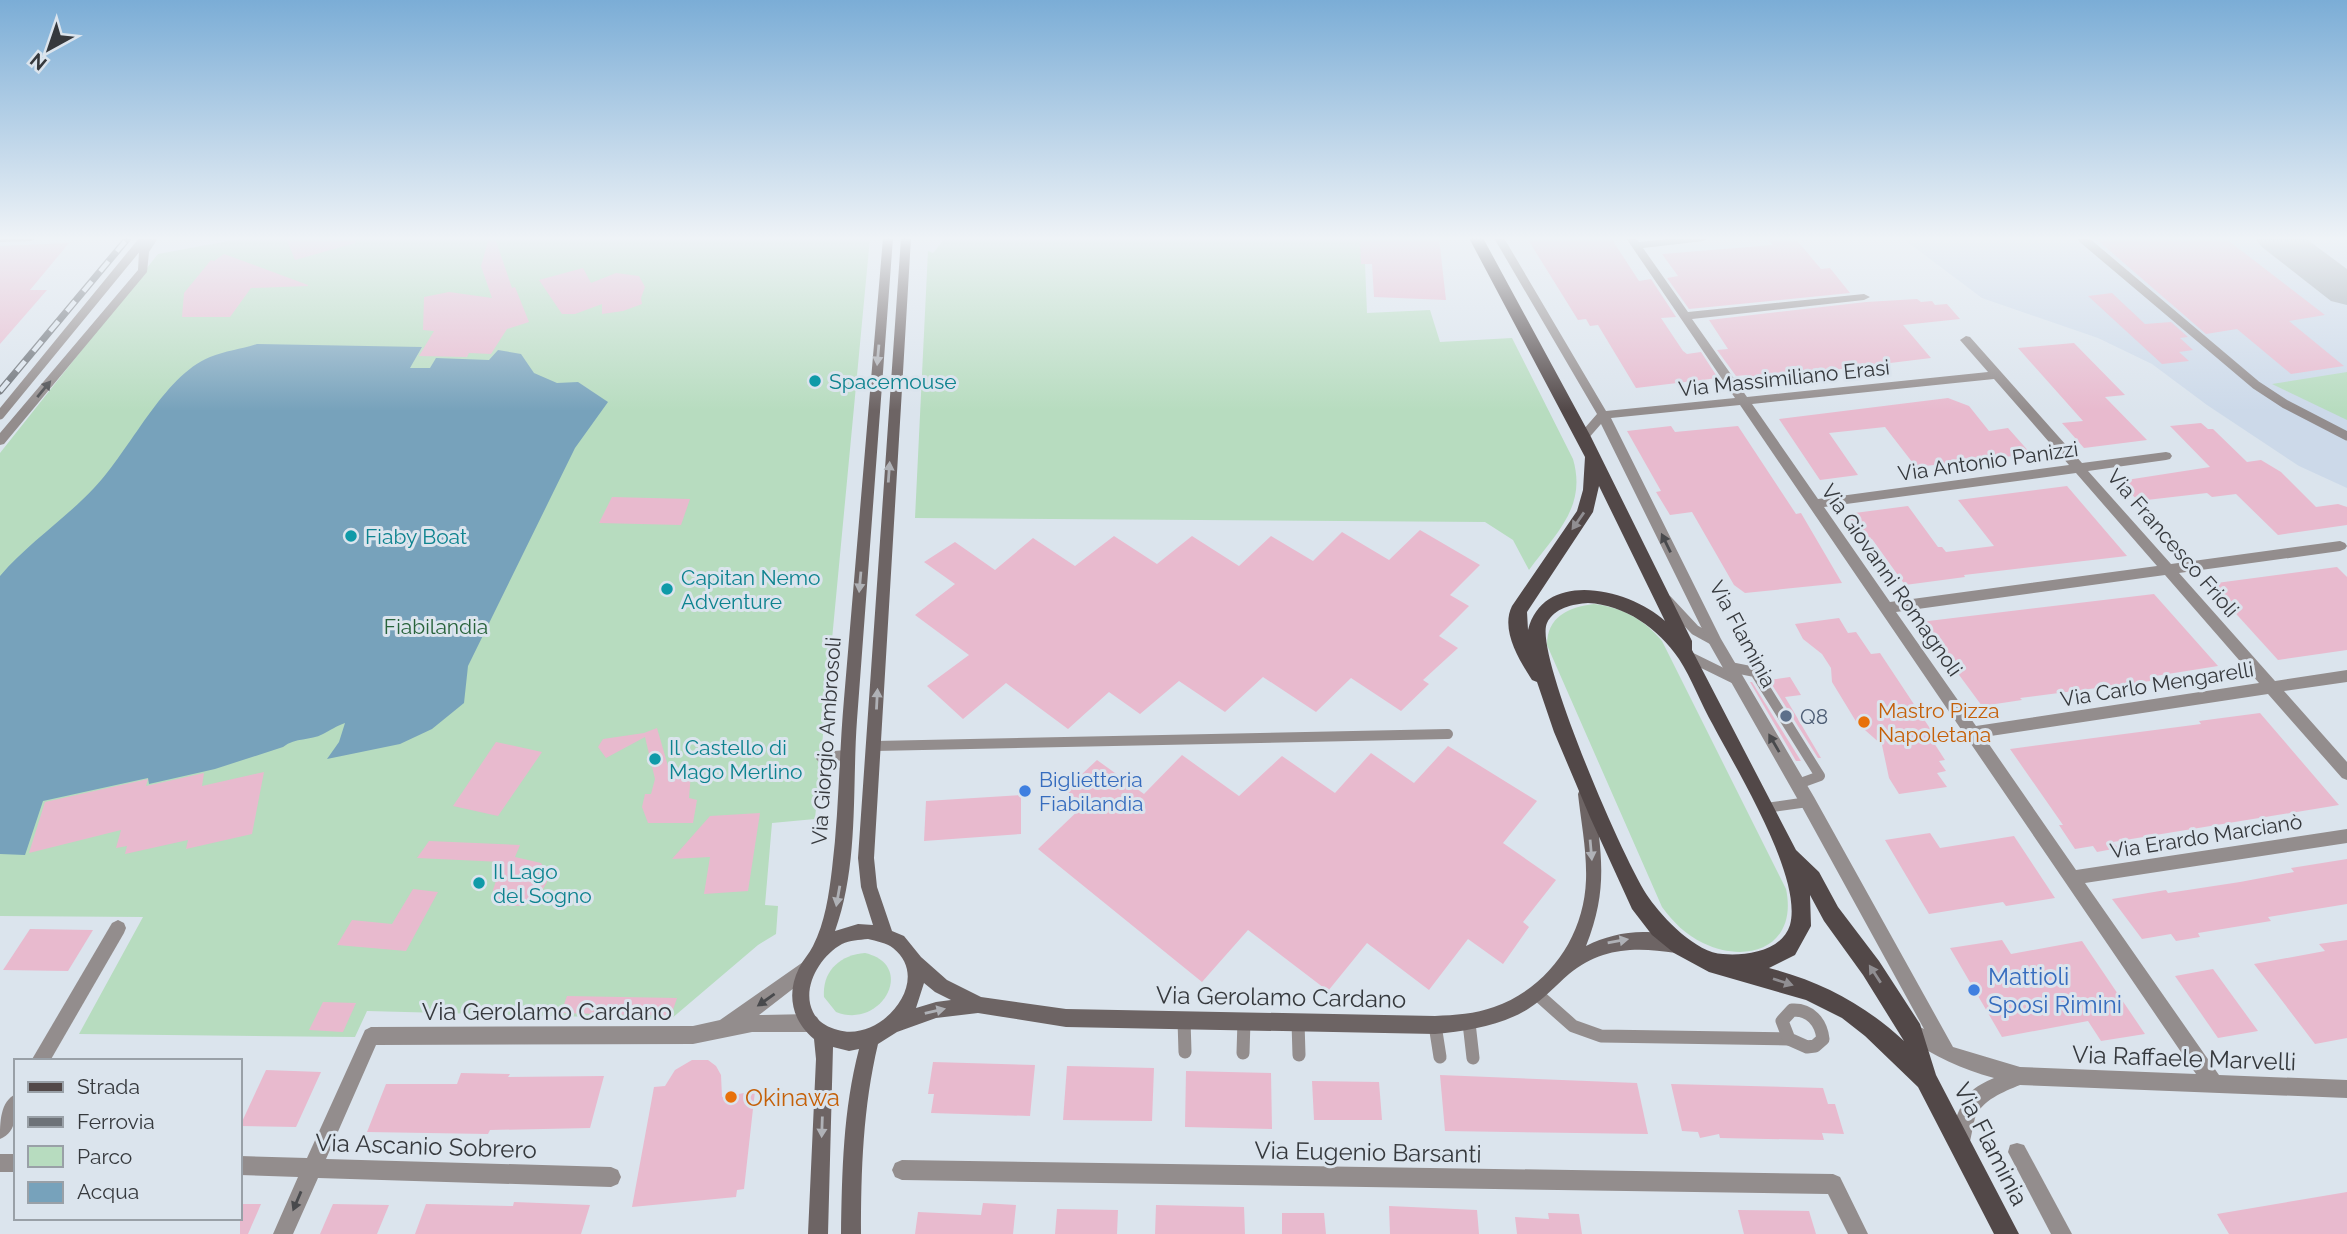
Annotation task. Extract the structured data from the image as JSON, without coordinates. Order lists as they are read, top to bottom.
{
  "streets": {
    "main road": ["Via Flaminia", "Via Giorgio Ambrosoli", "Via Gerolamo Cardano"],
    "street": [
      "Via Massimiliano Erasi",
      "Via Antonio Panizzi",
      "Via Francesco Frioli",
      "Via Giovanni Romagnoli",
      "Via Carlo Mengarelli",
      "Via Erardo Marcianò",
      "Via Raffaele Marvelli",
      "Via Ascanio Sobrero",
      "Via Eugenio Barsanti"
    ]
  },
  "crossings": [
    ["Via Massimiliano Erasi", "Via Francesco Frioli"],
    ["Via Massimiliano Erasi", "Via Giovanni Romagnoli"],
    ["Via Massimiliano Erasi", "Via Flaminia"],
    ["Via Antonio Panizzi", "Via Francesco Frioli"],
    ["Via Antonio Panizzi", "Via Giovanni Romagnoli"],
    ["Via Francesco Frioli", "Via Carlo Mengarelli"],
    ["Via Giovanni Romagnoli", "Via Carlo Mengarelli"],
    ["Via Giovanni Romagnoli", "Via Erardo Marcianò"],
    ["Via Giovanni Romagnoli", "Via Raffaele Marvelli"],
    ["Via Flaminia", "Via Gerolamo Cardano"],
    ["Via Flaminia", "Via Raffaele Marvelli"],
    ["Via Giorgio Ambrosoli", "Via Gerolamo Cardano"],
    ["Via Gerolamo Cardano", "Via Ascanio Sobrero"]
  ],
  "parks": ["Fiabilandia"],
  "places": [
    "Spacemouse",
    "Fiaby Boat",
    "Capitan Nemo Adventure",
    "Q8",
    "Mastro Pizza Napoletana",
    "Il Castello di Mago Merlino",
    "Biglietteria Fiabilandia",
    "Il Lago del Sogno",
    "Mattioli Sposi Rimini",
    "Okinawa"
  ],
  "legend": [
    "Strada",
    "Ferrovia",
    "Parco",
    "Acqua"
  ],
  "north": "bottom left"
}
